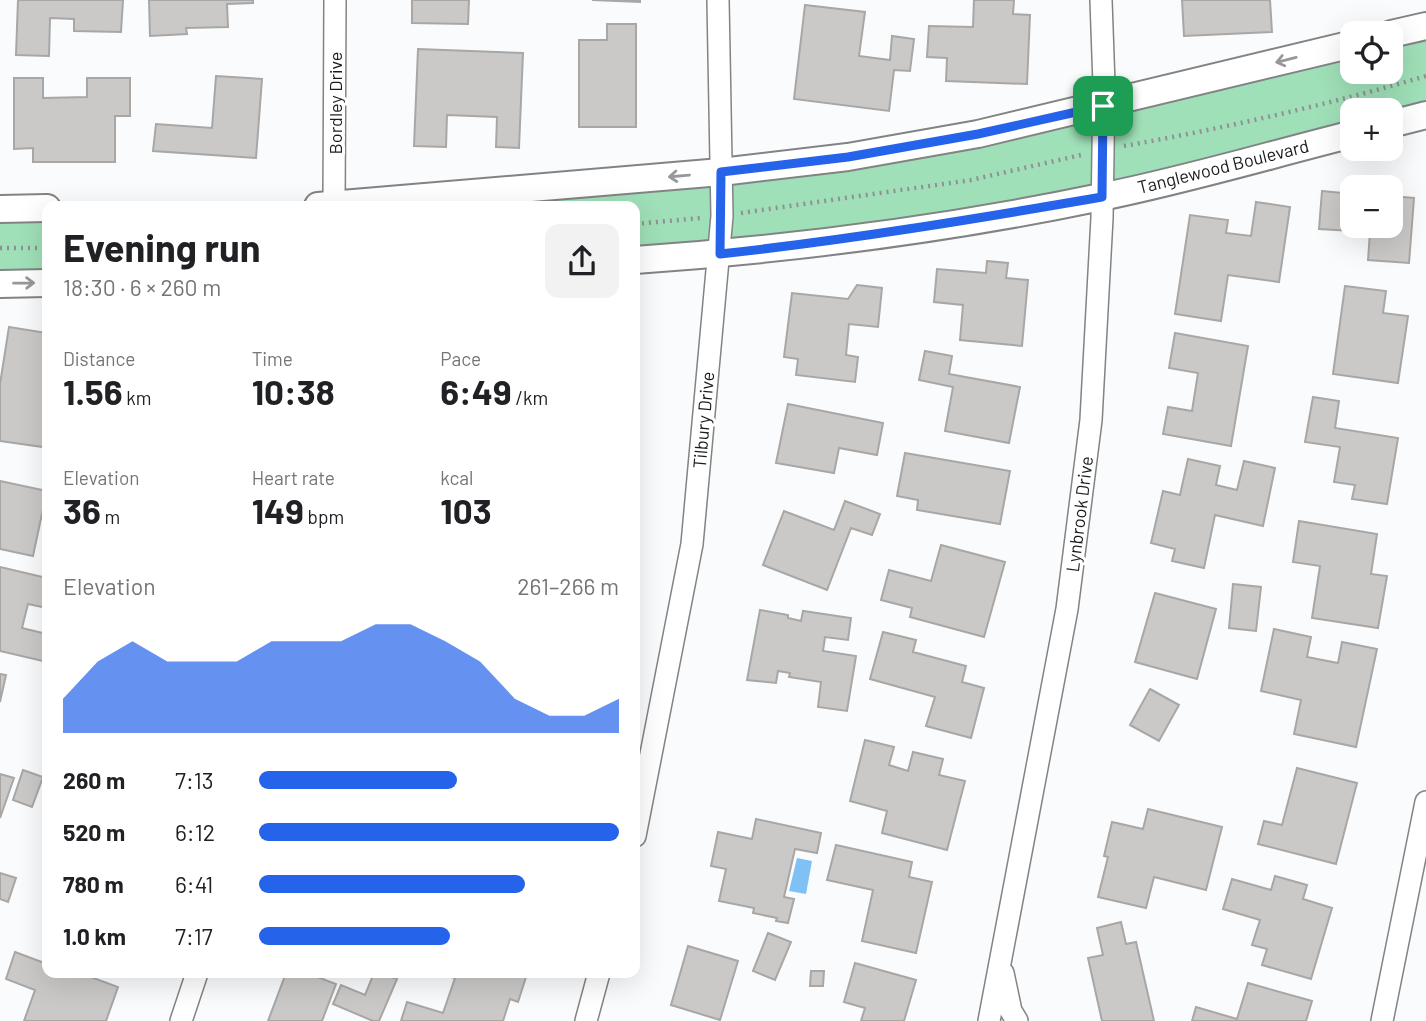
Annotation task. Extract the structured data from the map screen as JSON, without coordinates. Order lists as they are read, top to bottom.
{
  "streets": {
    "street": [
      "Bordley Drive",
      "Tanglewood Boulevard",
      "Tilbury Drive",
      "Lynbrook Drive"
    ]
  },
  "crossings": [
    ["Tanglewood Boulevard", "Tilbury Drive"],
    ["Tanglewood Boulevard", "Lynbrook Drive"]
  ],
  "page": {
    "map_buttons": ["+", "−"],
    "heading": ["Evening run", "18:30 · 6 × 260 m"],
    "stats": [
      ["Distance", "1.56 km"],
      ["Time", "10:38"],
      ["Pace", "6:49 /km"],
      ["Elevation", "36 m"],
      ["Heart rate", "149 bpm"],
      ["kcal", "103"]
    ],
    "chart": ["Elevation", "261–266 m"],
    "list": [
      {
        "name": "260 m",
        "note": "7:13"
      },
      {
        "name": "520 m",
        "note": "6:12"
      },
      {
        "name": "780 m",
        "note": "6:41"
      },
      {
        "name": "1.0 km",
        "note": "7:17"
      }
    ]
  }
}
